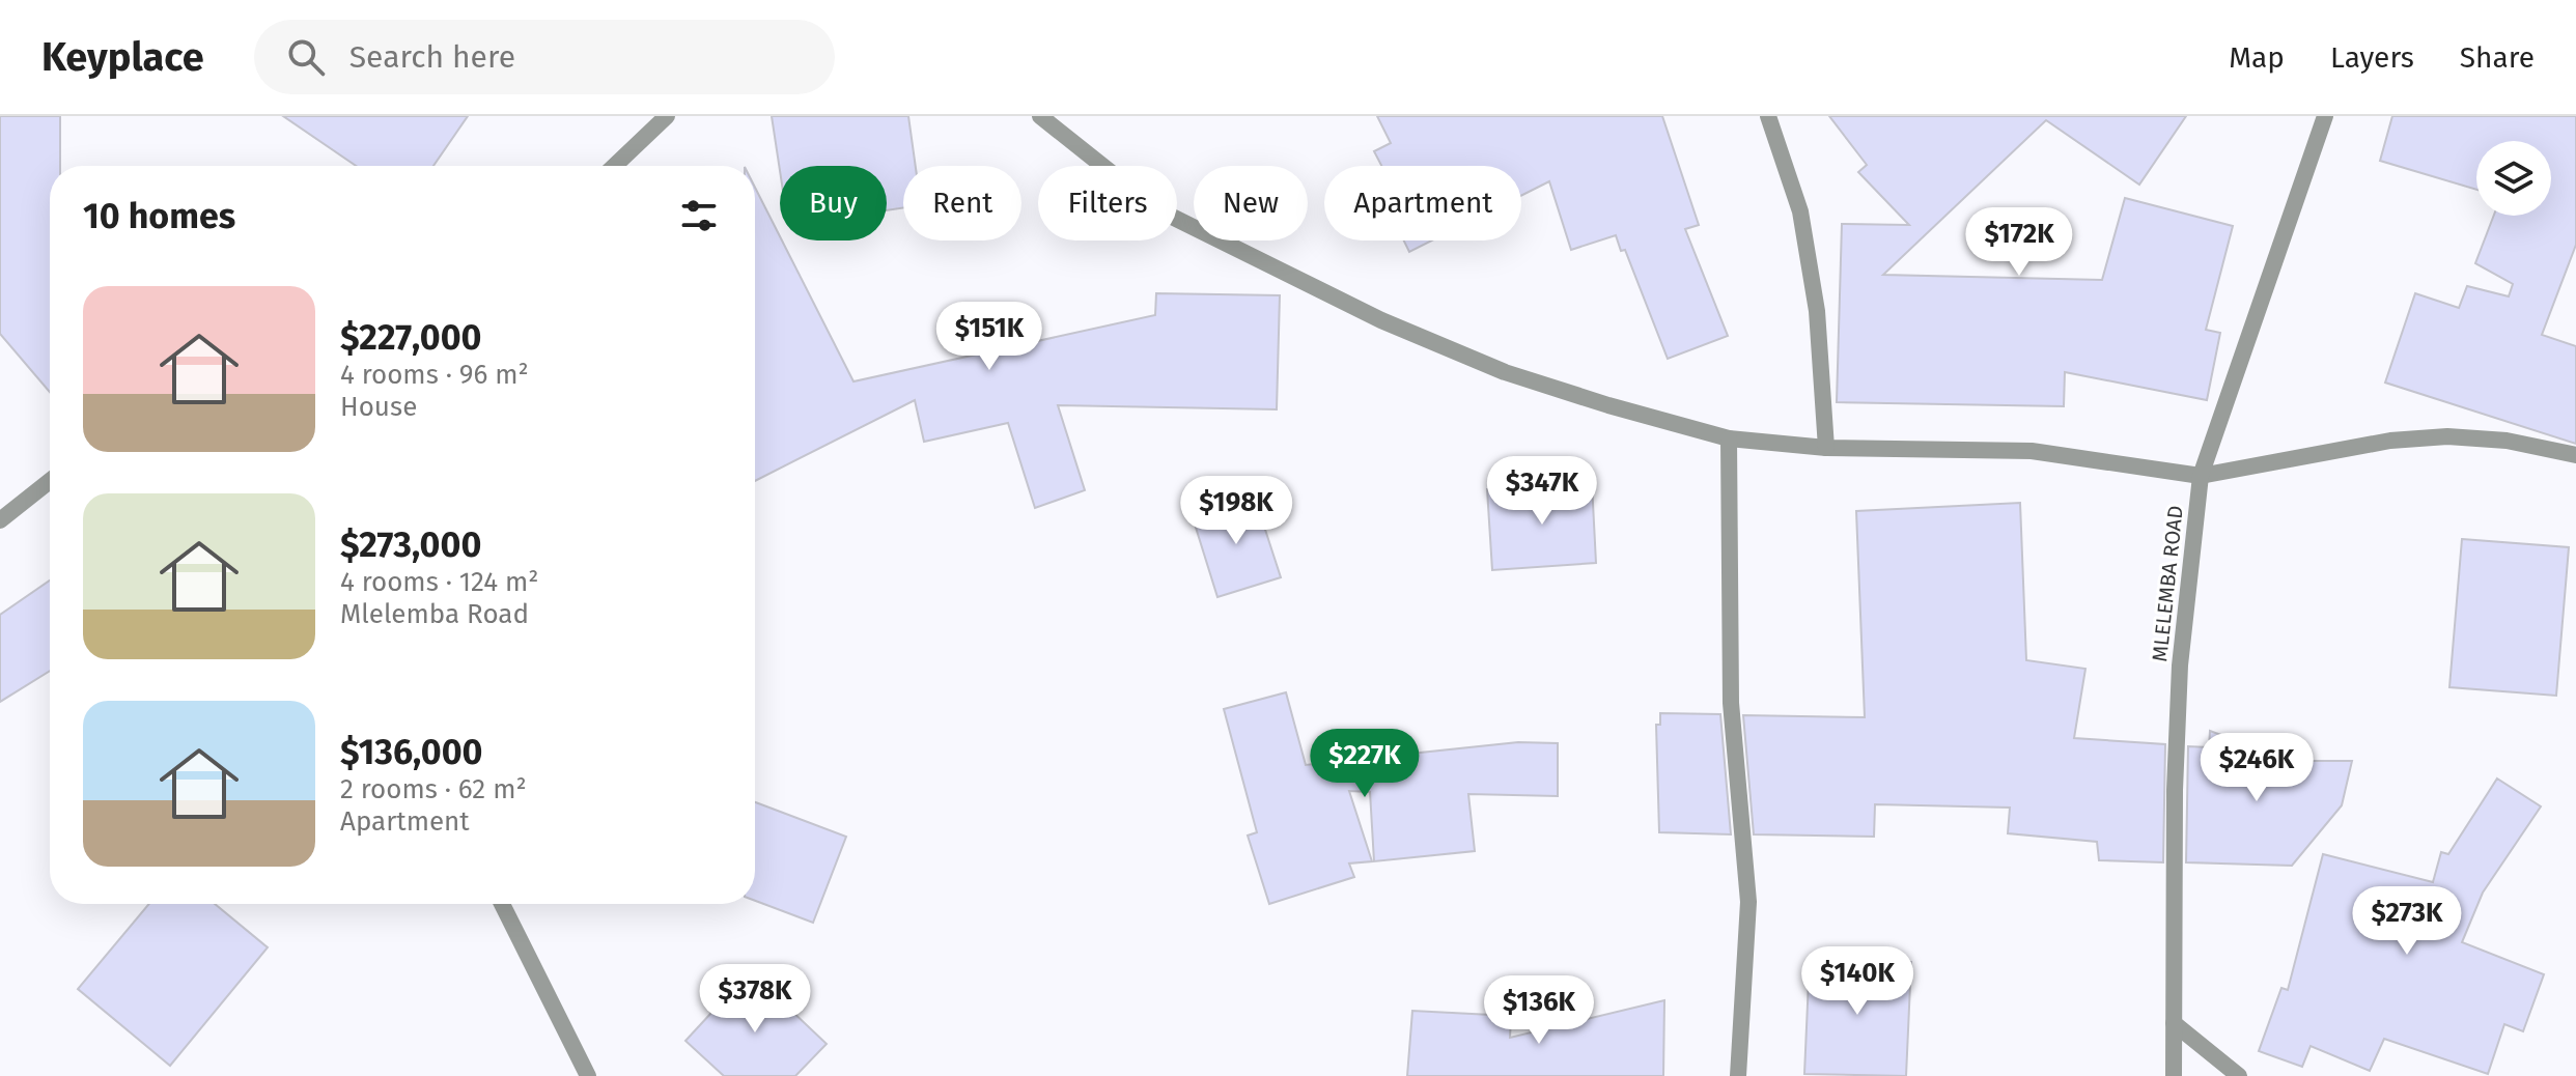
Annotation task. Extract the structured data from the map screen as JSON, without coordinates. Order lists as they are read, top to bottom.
{
  "streets": {
    "street": ["MLELEMBA ROAD"]
  },
  "page": {
    "header": "Keyplace",
    "search": "Search here",
    "nav": ["Map", "Layers", "Share"],
    "chip": [
      "Buy",
      "Rent",
      "Filters",
      "New",
      "Apartment"
    ],
    "heading": "10 homes",
    "price": [
      "$172K",
      "$151K",
      "$347K",
      "$198K",
      "$227K",
      "$246K",
      "$273K",
      "$140K",
      "$378K",
      "$136K"
    ],
    "list": [
      {
        "name": "$227,000",
        "note": "4 rooms · 96 m² · House"
      },
      {
        "name": "$273,000",
        "note": "4 rooms · 124 m² · Mlelemba Road"
      },
      {
        "name": "$136,000",
        "note": "2 rooms · 62 m² · Apartment"
      }
    ]
  }
}
